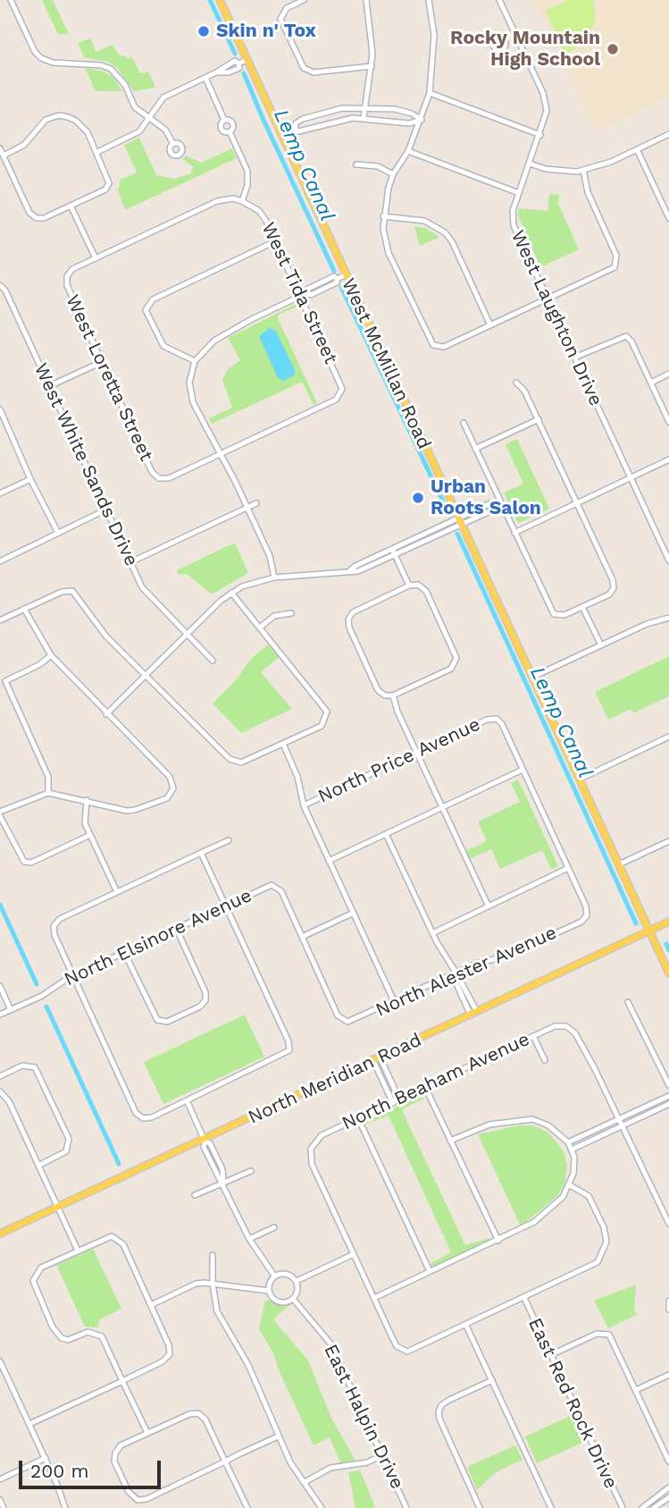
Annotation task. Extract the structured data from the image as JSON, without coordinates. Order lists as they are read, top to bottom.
{
  "streets": {
    "main road": ["West McMillan Road", "North Meridian Road"],
    "street": [
      "West Tida Street",
      "West Laughton Drive",
      "West Loretta Street",
      "West White Sands Drive",
      "North Price Avenue",
      "North Elsinore Avenue",
      "North Alester Avenue",
      "North Beaham Avenue",
      "East Red Rock Drive",
      "East Halpin Drive"
    ]
  },
  "crossings": [
    ["West Tida Street", "West Loretta Street"],
    ["West McMillan Road", "North Meridian Road"],
    ["North Elsinore Avenue", "North Alester Avenue"]
  ],
  "water": ["Lemp Canal"],
  "places": ["Skin n' Tox", "Rocky Mountain High School", "Urban Roots Salon"],
  "scale_bar": "200 m"
}
